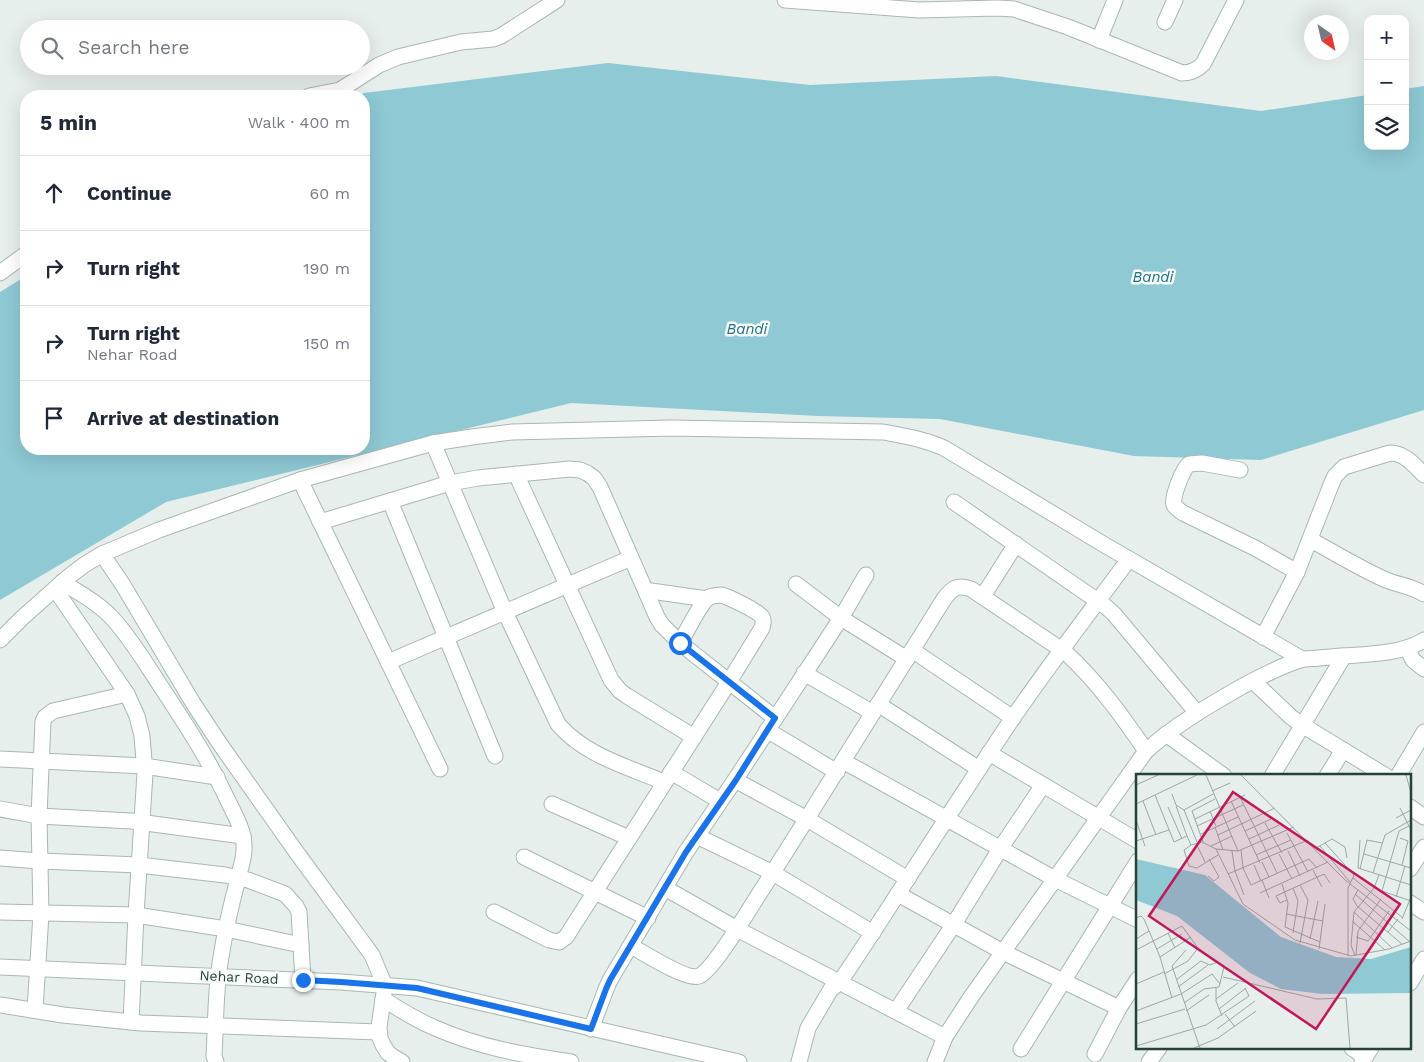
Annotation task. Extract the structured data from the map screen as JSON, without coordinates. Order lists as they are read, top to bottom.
{
  "streets": {
    "street": ["Nehar Road"]
  },
  "water": ["Bandi"],
  "north": "bottom right",
  "page": {
    "map_buttons": ["+", "−"],
    "search": "Search here",
    "heading": ["5 min", "Walk · 400 m"],
    "list": [
      ["Continue", "60 m"],
      ["Turn right", "190 m"],
      ["Turn right", "Nehar Road", "150 m"],
      "Arrive at destination"
    ]
  }
}
